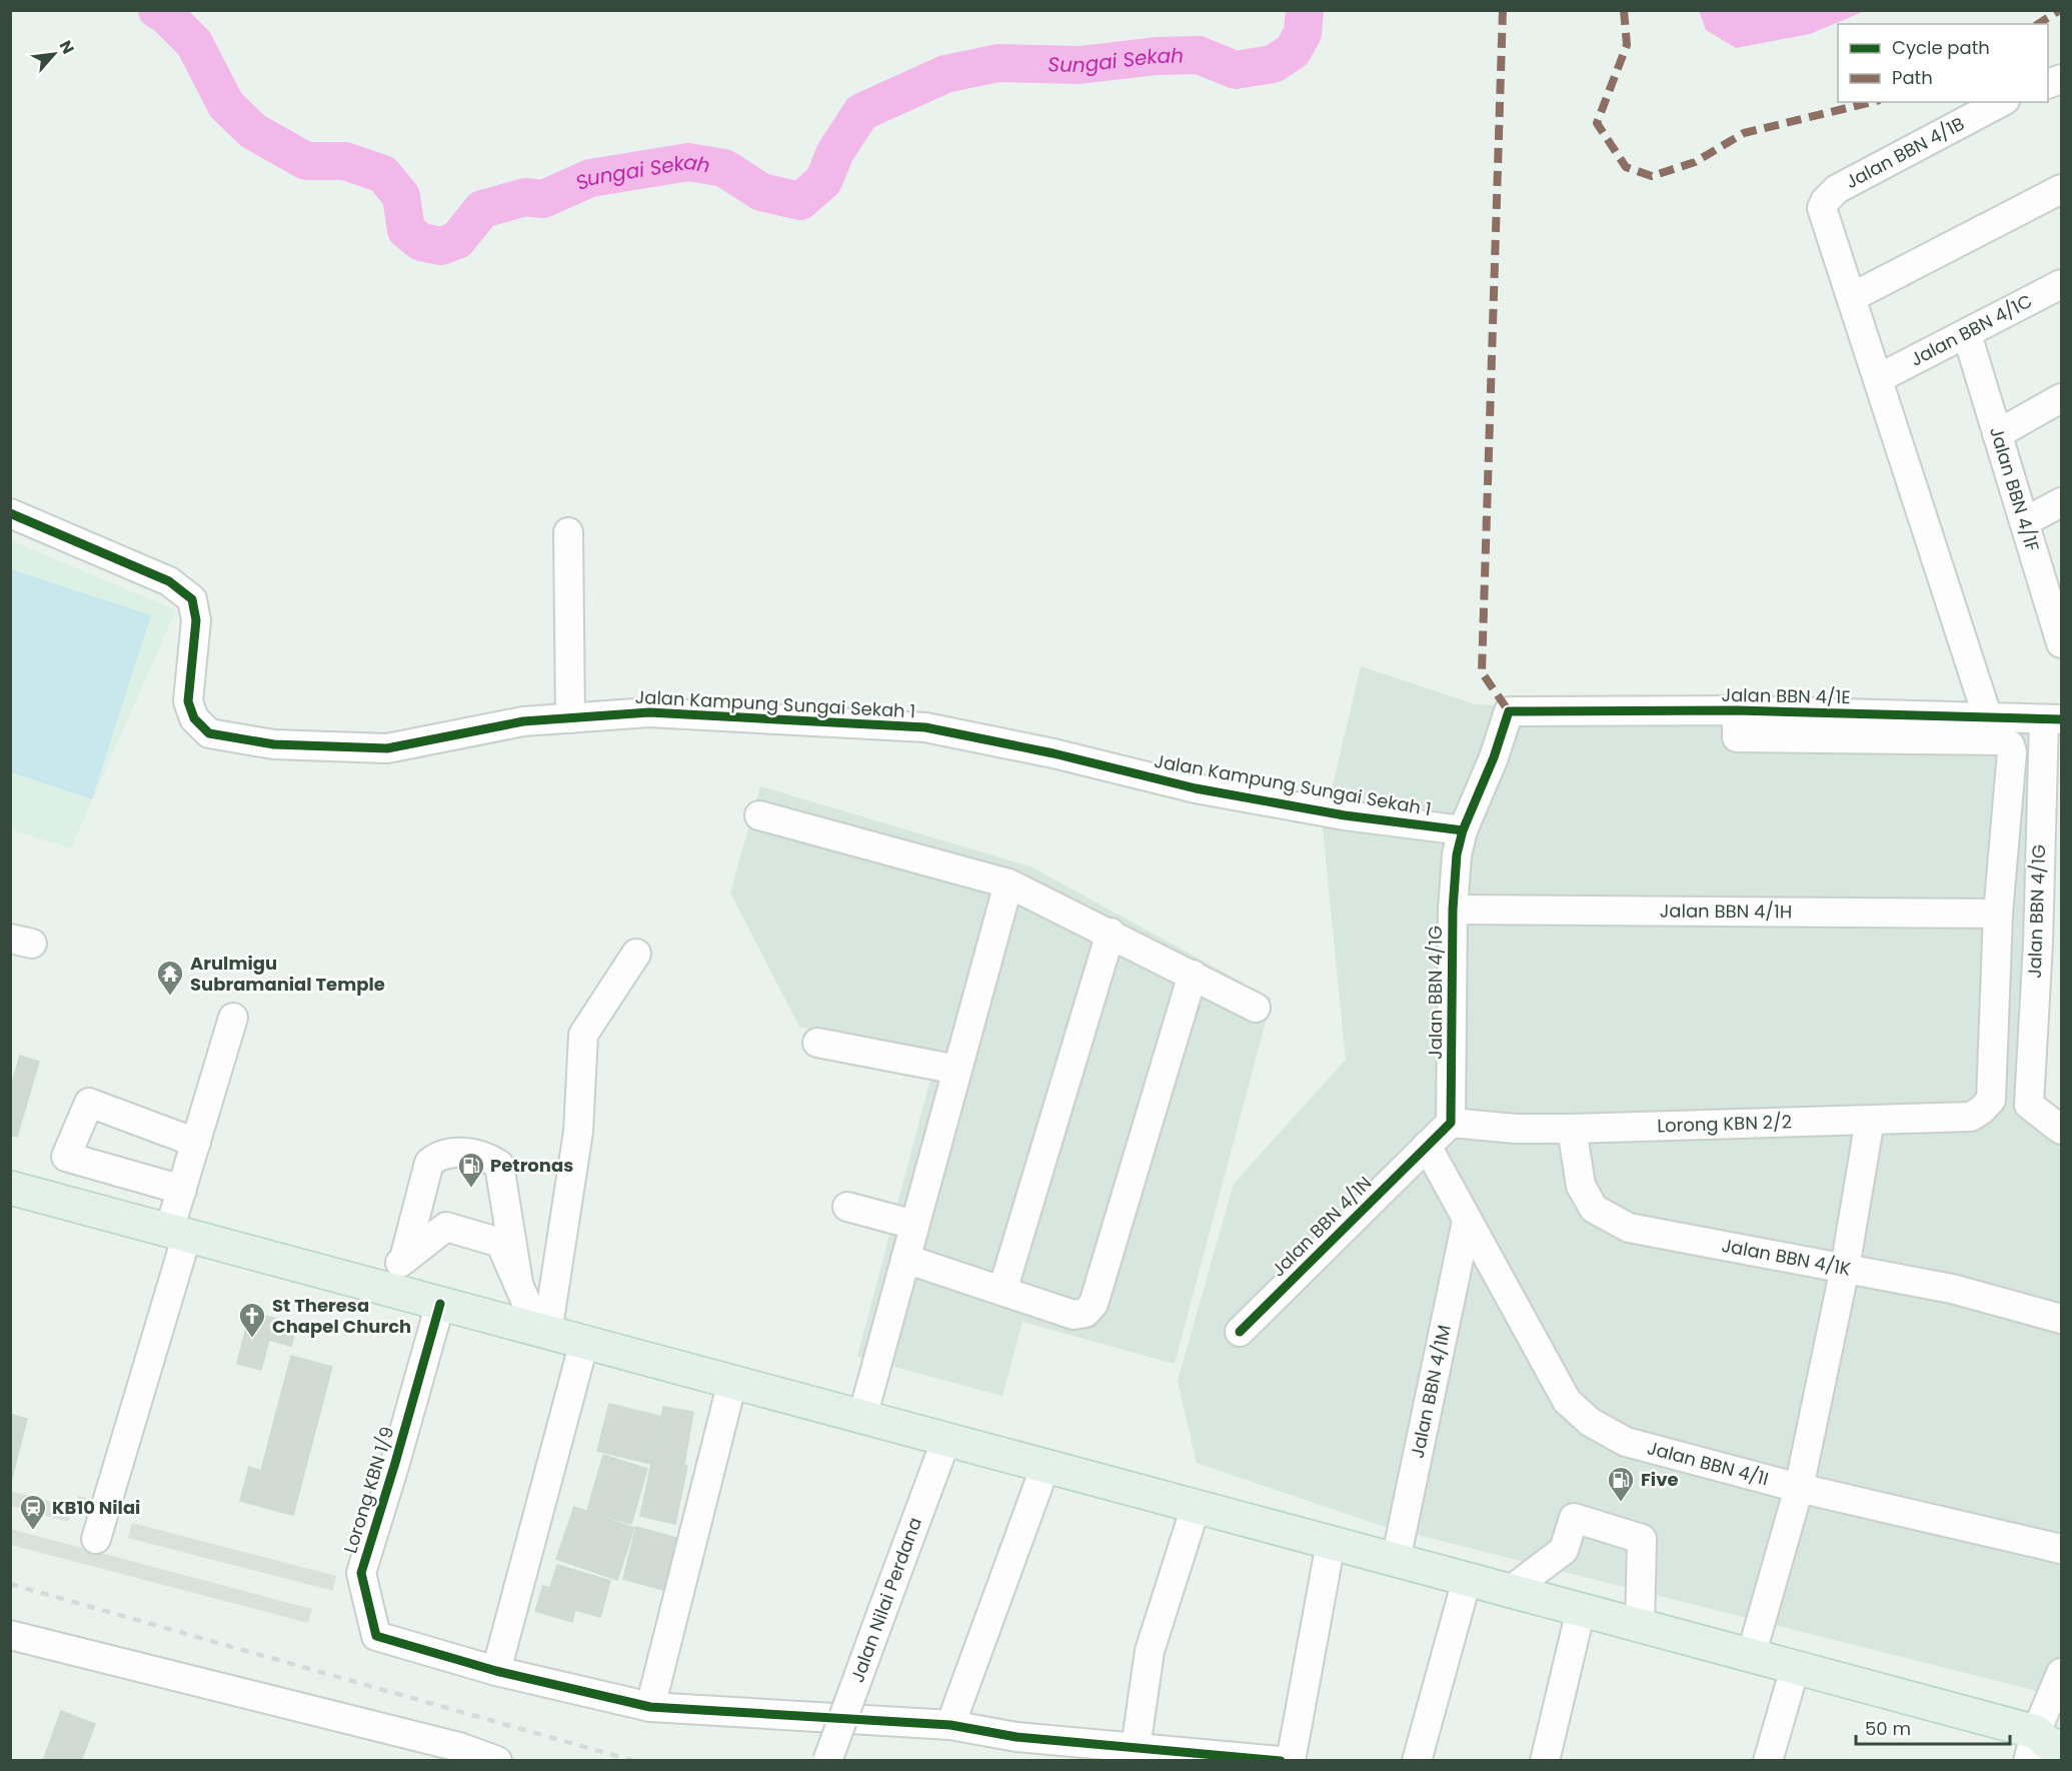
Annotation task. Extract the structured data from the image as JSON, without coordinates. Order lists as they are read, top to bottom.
{
  "streets": {
    "street": [
      "Jalan BBN 4/1B",
      "Jalan BBN 4/1C",
      "Jalan BBN 4/1F",
      "Jalan BBN 4/1E",
      "Jalan Kampung Sungai Sekah 1",
      "Jalan BBN 4/1H",
      "Jalan BBN 4/1G",
      "Lorong KBN 2/2",
      "Jalan BBN 4/1N",
      "Jalan BBN 4/1K",
      "Jalan BBN 4/1M",
      "Jalan BBN 4/1I",
      "Lorong KBN 1/9",
      "Jalan Nilai Perdana"
    ]
  },
  "crossings": [
    ["Jalan BBN 4/1C", "Jalan BBN 4/1F"],
    ["Jalan BBN 4/1E", "Jalan BBN 4/1G"],
    ["Jalan Kampung Sungai Sekah 1", "Jalan BBN 4/1G"],
    ["Jalan BBN 4/1H", "Jalan BBN 4/1G"],
    ["Jalan BBN 4/1H", "Lorong KBN 2/2"],
    ["Jalan BBN 4/1G", "Lorong KBN 2/2"],
    ["Lorong KBN 2/2", "Jalan BBN 4/1K"],
    ["Jalan BBN 4/1N", "Jalan BBN 4/1I"],
    ["Jalan BBN 4/1M", "Jalan BBN 4/1I"]
  ],
  "water": ["Sungai Sekah"],
  "places": {
    "temple": ["Arulmigu Subramanial Temple"],
    "fuel station": ["Petronas", "Five"],
    "church": ["St Theresa Chapel Church"],
    "station": ["KB10 Nilai"]
  },
  "legend": ["Cycle path", "Path"],
  "scale_bar": "50 m",
  "north": "top right"
}
